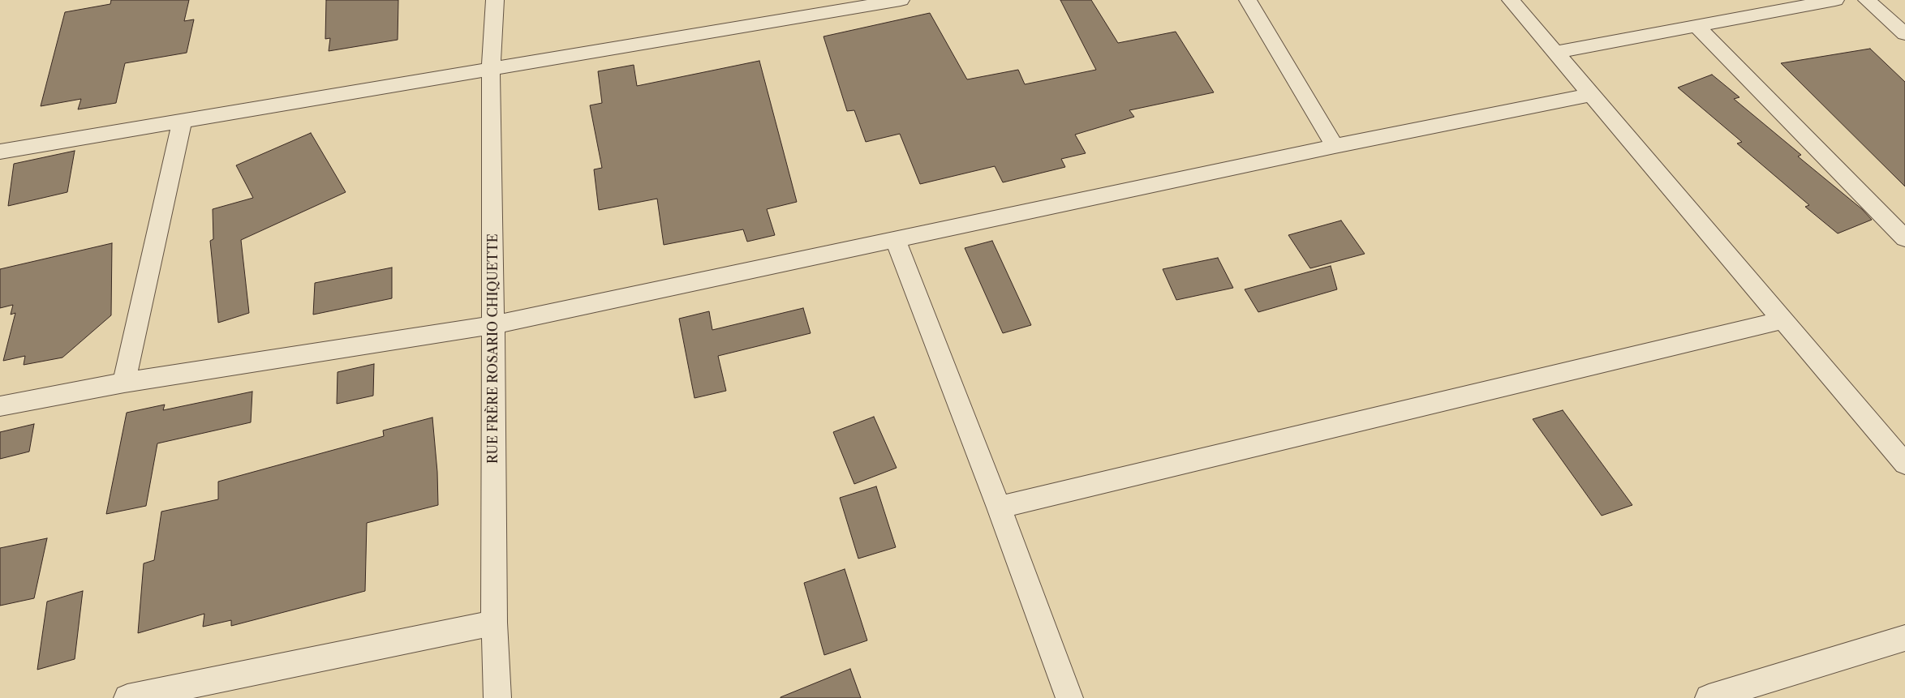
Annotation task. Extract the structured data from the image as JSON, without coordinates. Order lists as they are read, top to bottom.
{
  "streets": {
    "street": ["RUE FRÈRE ROSARIO CHIQUETTE"]
  }
}
